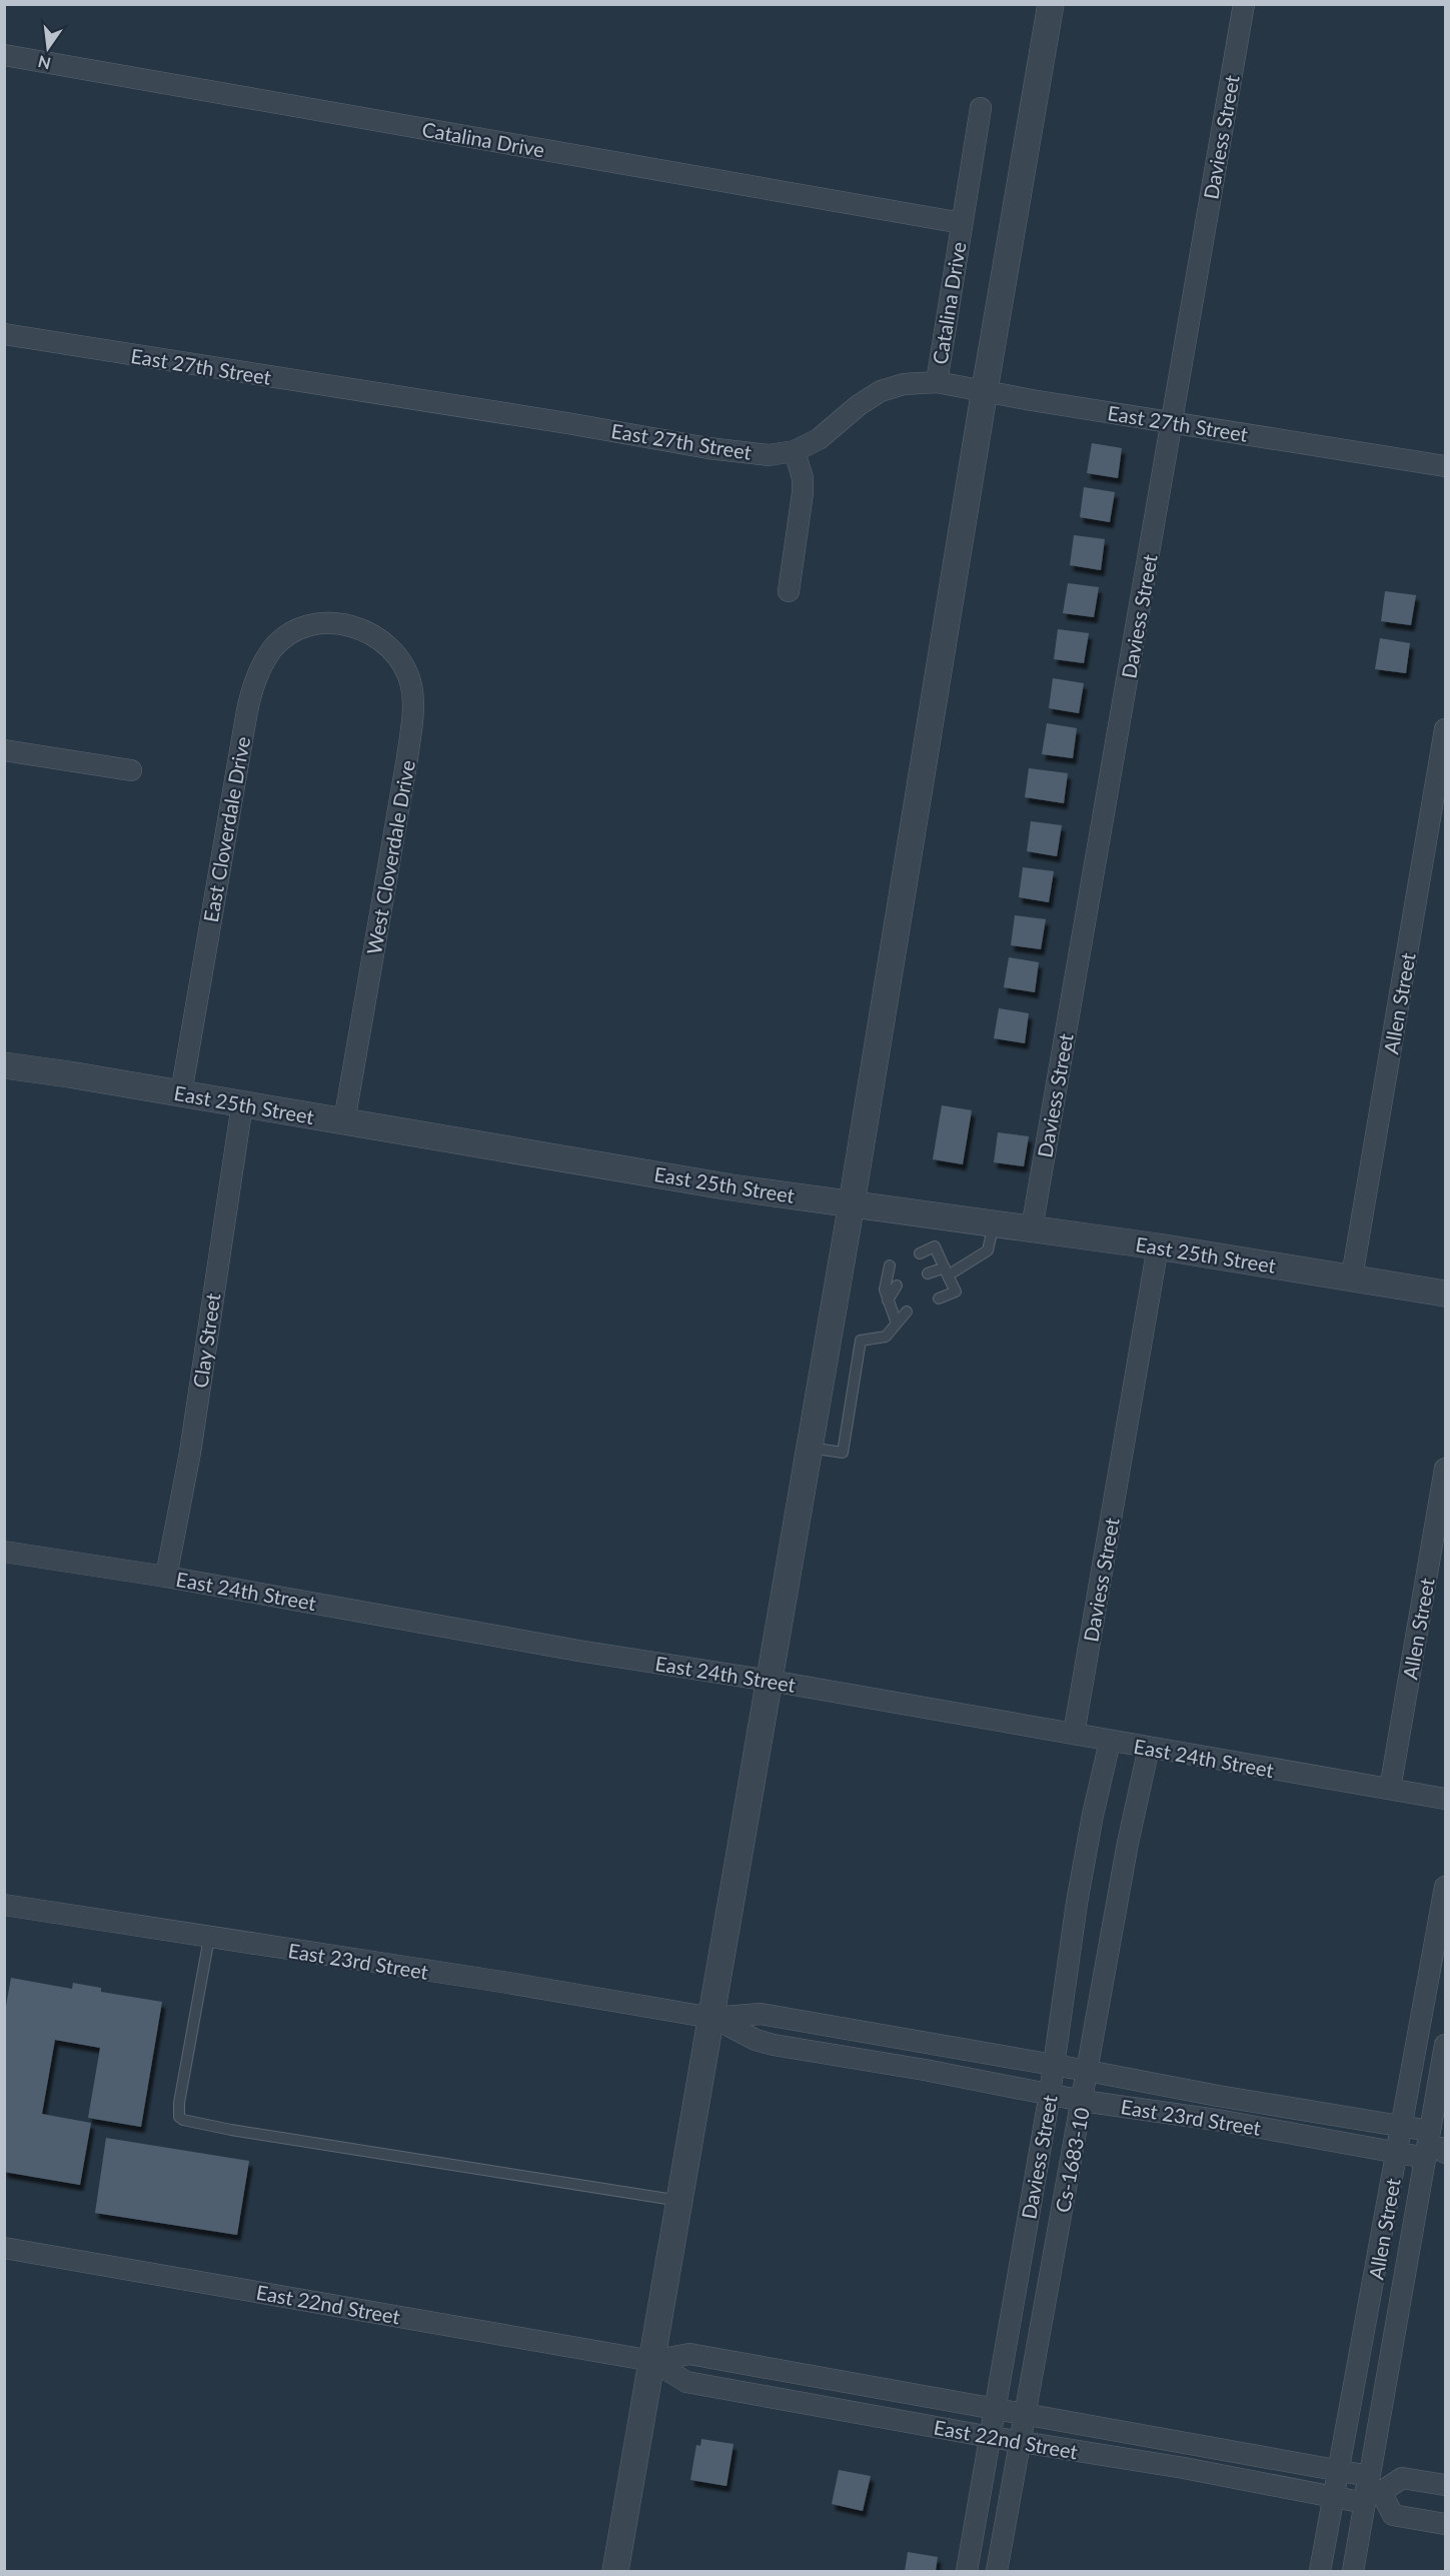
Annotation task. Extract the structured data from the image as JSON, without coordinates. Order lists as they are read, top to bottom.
{
  "streets": {
    "street": [
      "Daviess Street",
      "Catalina Drive",
      "East 27th Street",
      "East Cloverdale Drive",
      "West Cloverdale Drive",
      "Allen Street",
      "East 25th Street",
      "Clay Street",
      "East 24th Street",
      "East 23rd Street",
      "Cs-1683-10",
      "East 22nd Street"
    ]
  },
  "crossings": [
    ["Daviess Street", "East 27th Street"],
    ["Daviess Street", "East 25th Street"],
    ["Daviess Street", "East 24th Street"],
    ["Daviess Street", "East 23rd Street"],
    ["Daviess Street", "East 22nd Street"],
    ["Catalina Drive", "East 27th Street"],
    ["East Cloverdale Drive", "West Cloverdale Drive"],
    ["East Cloverdale Drive", "East 25th Street"],
    ["West Cloverdale Drive", "East 25th Street"],
    ["Allen Street", "East 25th Street"],
    ["Allen Street", "East 24th Street"],
    ["Allen Street", "East 23rd Street"],
    ["Allen Street", "East 22nd Street"],
    ["East 25th Street", "Clay Street"],
    ["Clay Street", "East 24th Street"],
    ["East 24th Street", "Cs-1683-10"],
    ["East 23rd Street", "Cs-1683-10"],
    ["Cs-1683-10", "East 22nd Street"]
  ],
  "north": "bottom"
}
